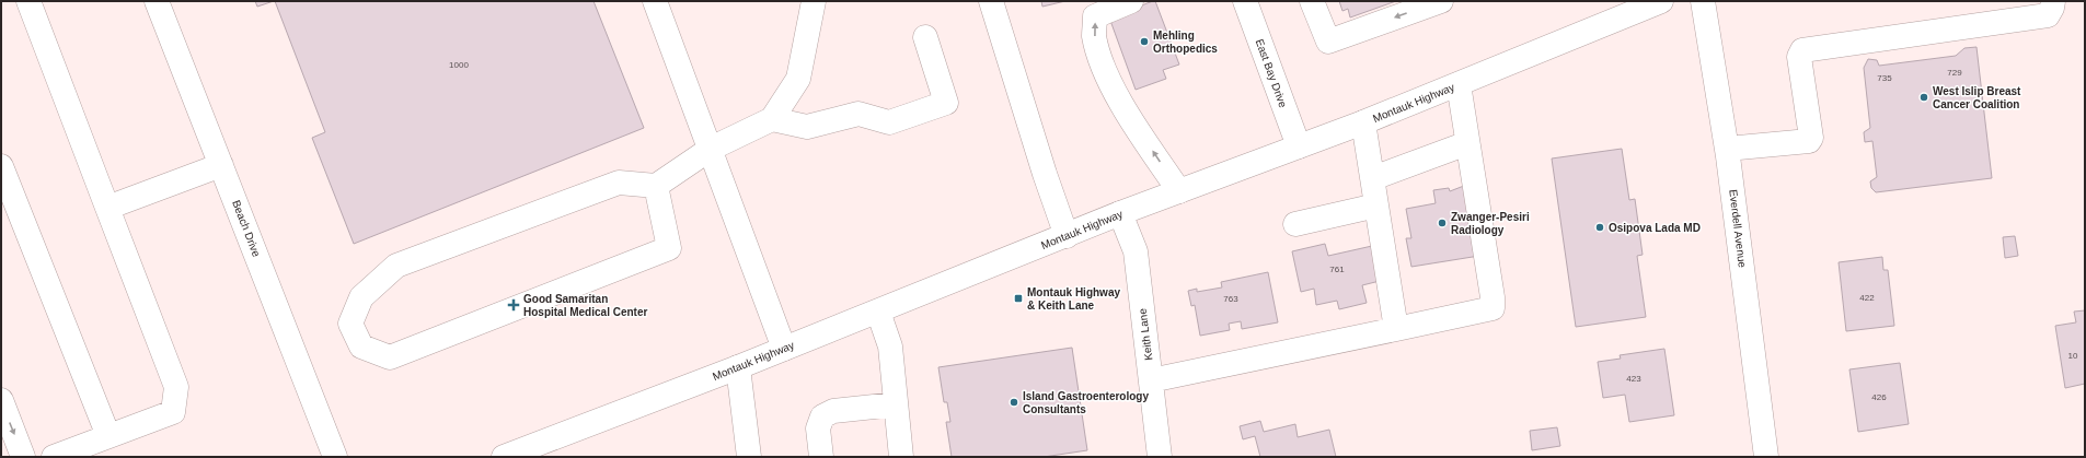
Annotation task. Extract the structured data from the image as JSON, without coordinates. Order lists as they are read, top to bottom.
{
  "streets": {
    "street": [
      "East Bay Drive",
      "Montauk Highway",
      "Beach Drive",
      "Everdell Avenue",
      "Keith Lane"
    ]
  },
  "crossings": [
    ["East Bay Drive", "Montauk Highway"],
    ["Montauk Highway", "Keith Lane"]
  ],
  "places": {
    "other": [
      "Mehling Orthopedics",
      "West Islip Breast Cancer Coalition",
      "Zwanger-Pesiri Radiology",
      "Osipova Lada MD",
      "Island Gastroenterology Consultants"
    ],
    "transit": ["Montauk Highway & Keith Lane"],
    "health": ["Good Samaritan Hospital Medical Center"]
  },
  "house_numbers": [
    "1000",
    "729",
    "735",
    "761",
    "422",
    "763",
    "10",
    "423",
    "426"
  ]
}
